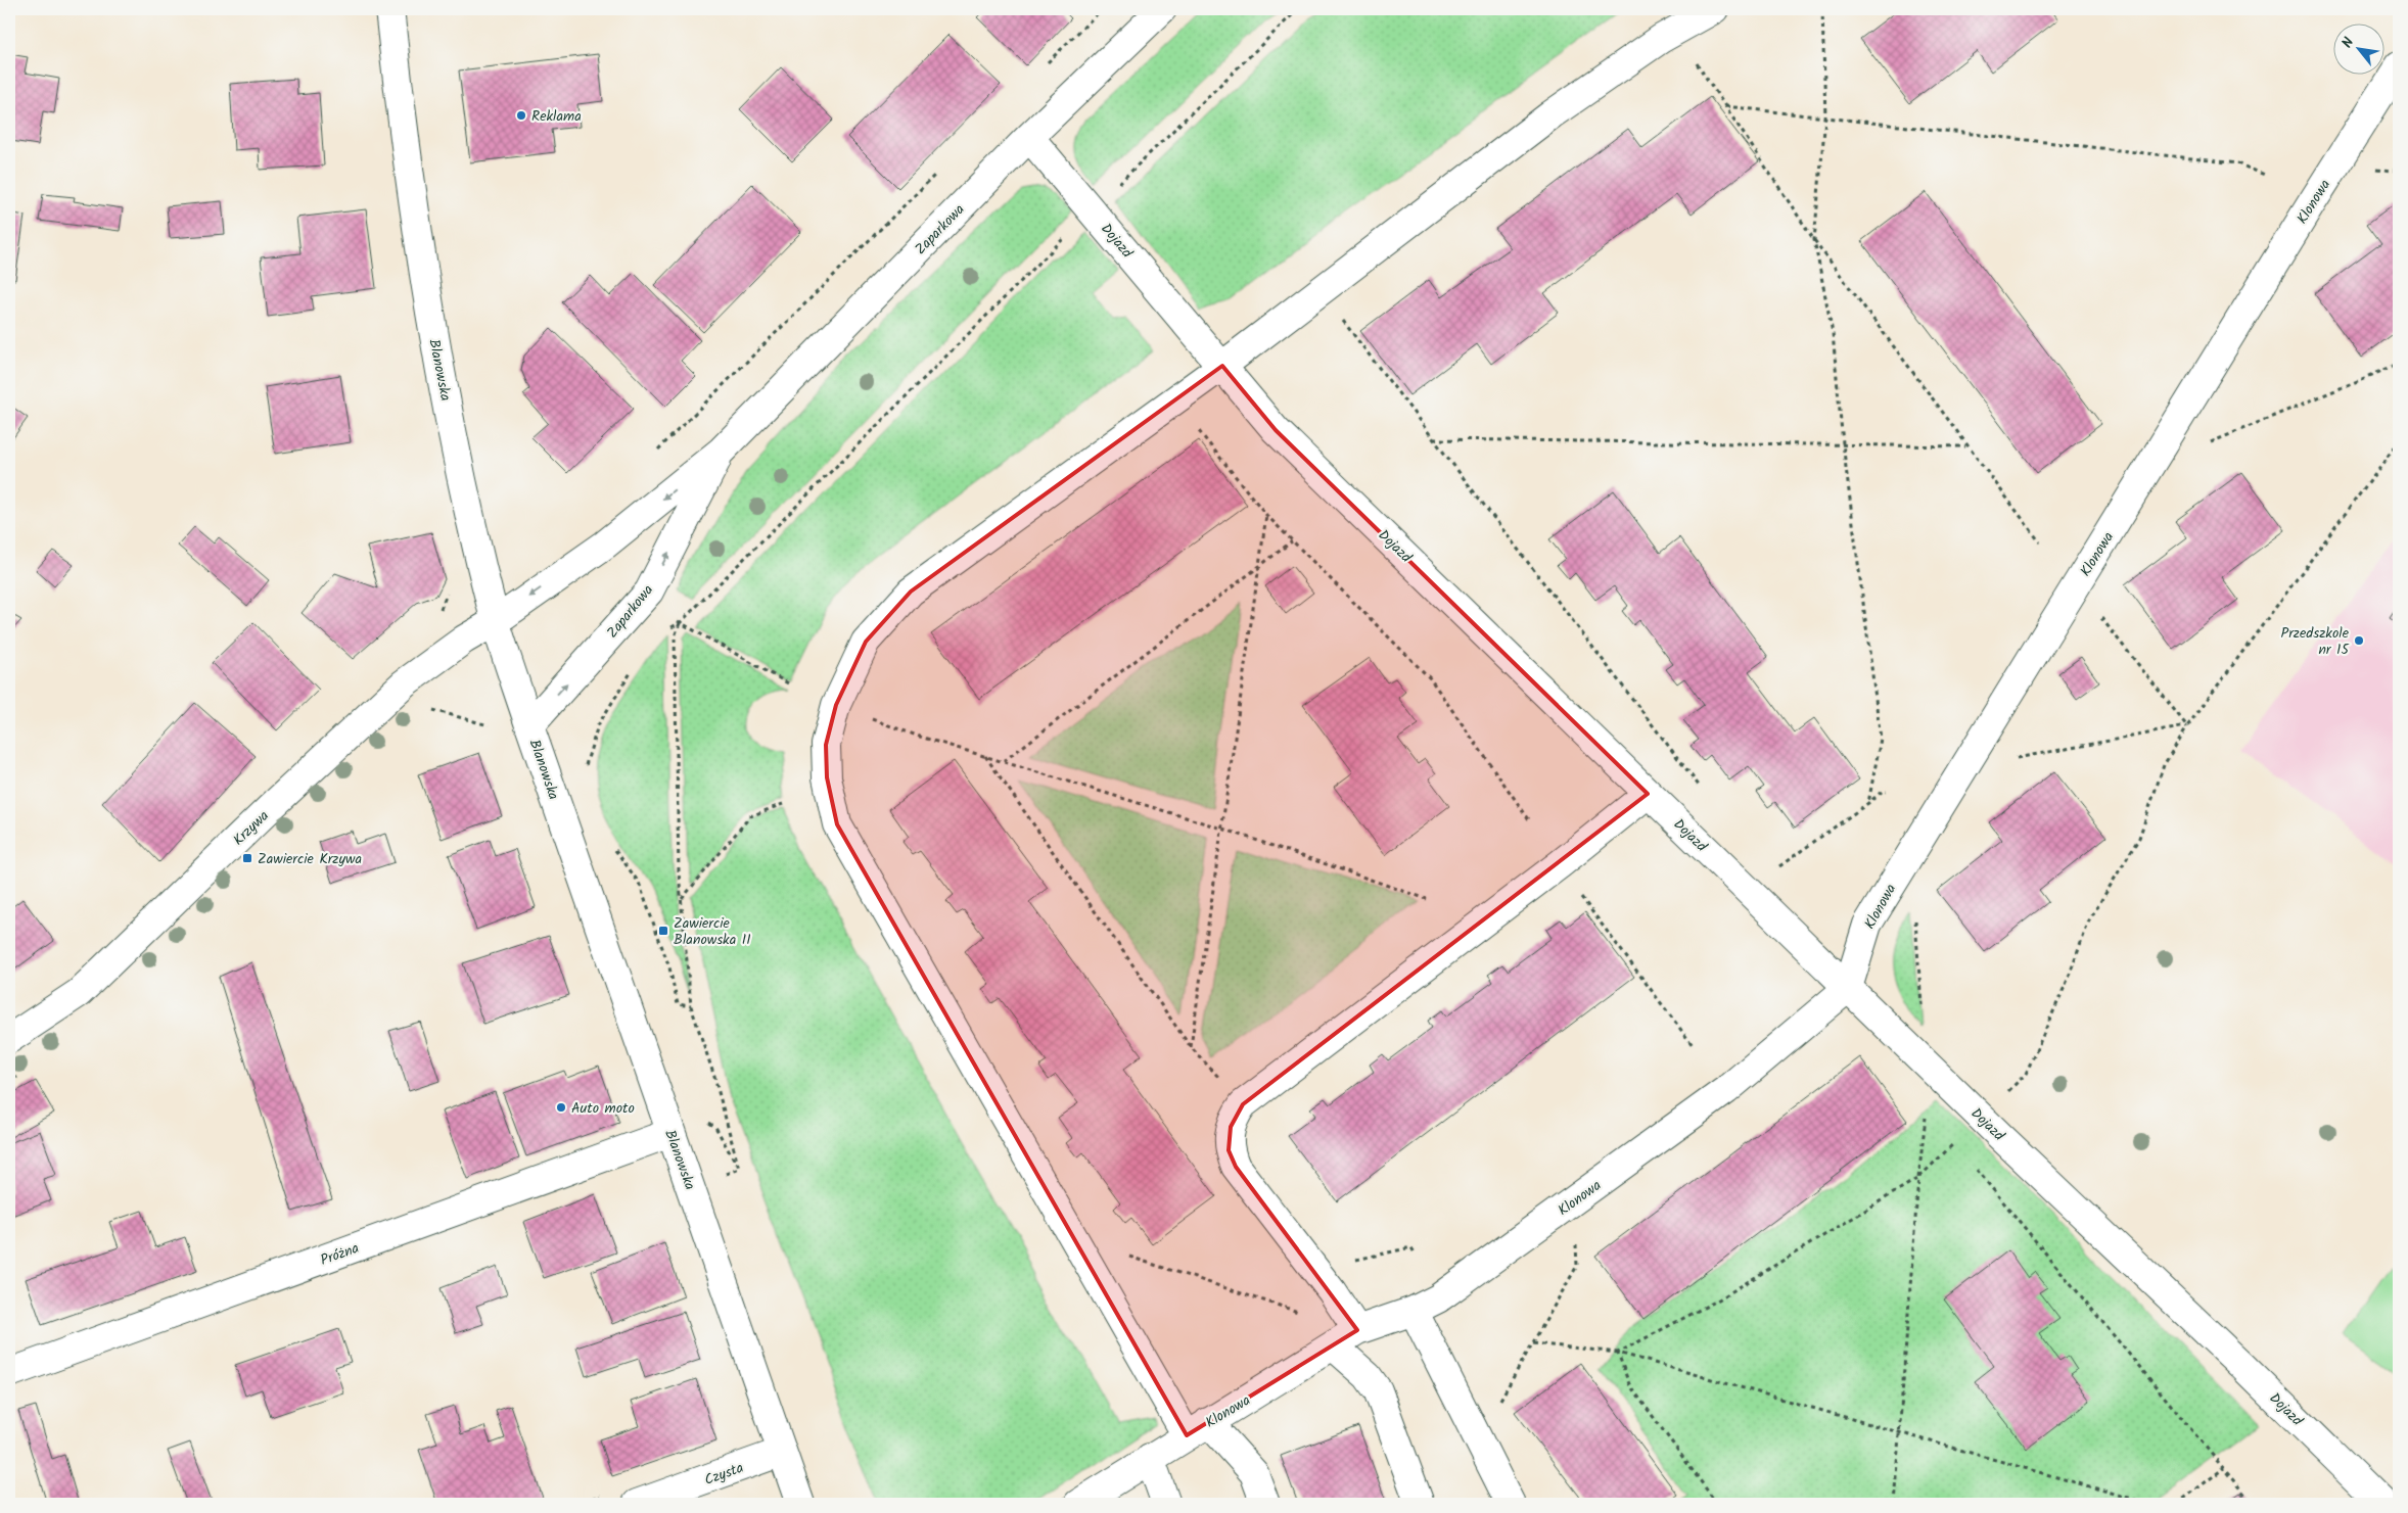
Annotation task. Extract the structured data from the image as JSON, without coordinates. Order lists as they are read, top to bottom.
{
  "streets": {
    "street": [
      "Klonowa",
      "Zaparkowa",
      "Dojazd",
      "Blanowska",
      "Krzywa",
      "Próżna",
      "Czysta"
    ]
  },
  "crossings": [
    ["Klonowa", "Dojazd"],
    ["Zaparkowa", "Dojazd"],
    ["Zaparkowa", "Blanowska"],
    ["Zaparkowa", "Krzywa"],
    ["Blanowska", "Krzywa"],
    ["Blanowska", "Próżna"],
    ["Blanowska", "Czysta"]
  ],
  "places": {
    "other": ["Reklama", "Przedszkole nr 15", "Auto moto"],
    "transit": ["Zawiercie Krzywa", "Zawiercie Blanowska II"]
  },
  "north": "top left"
}
